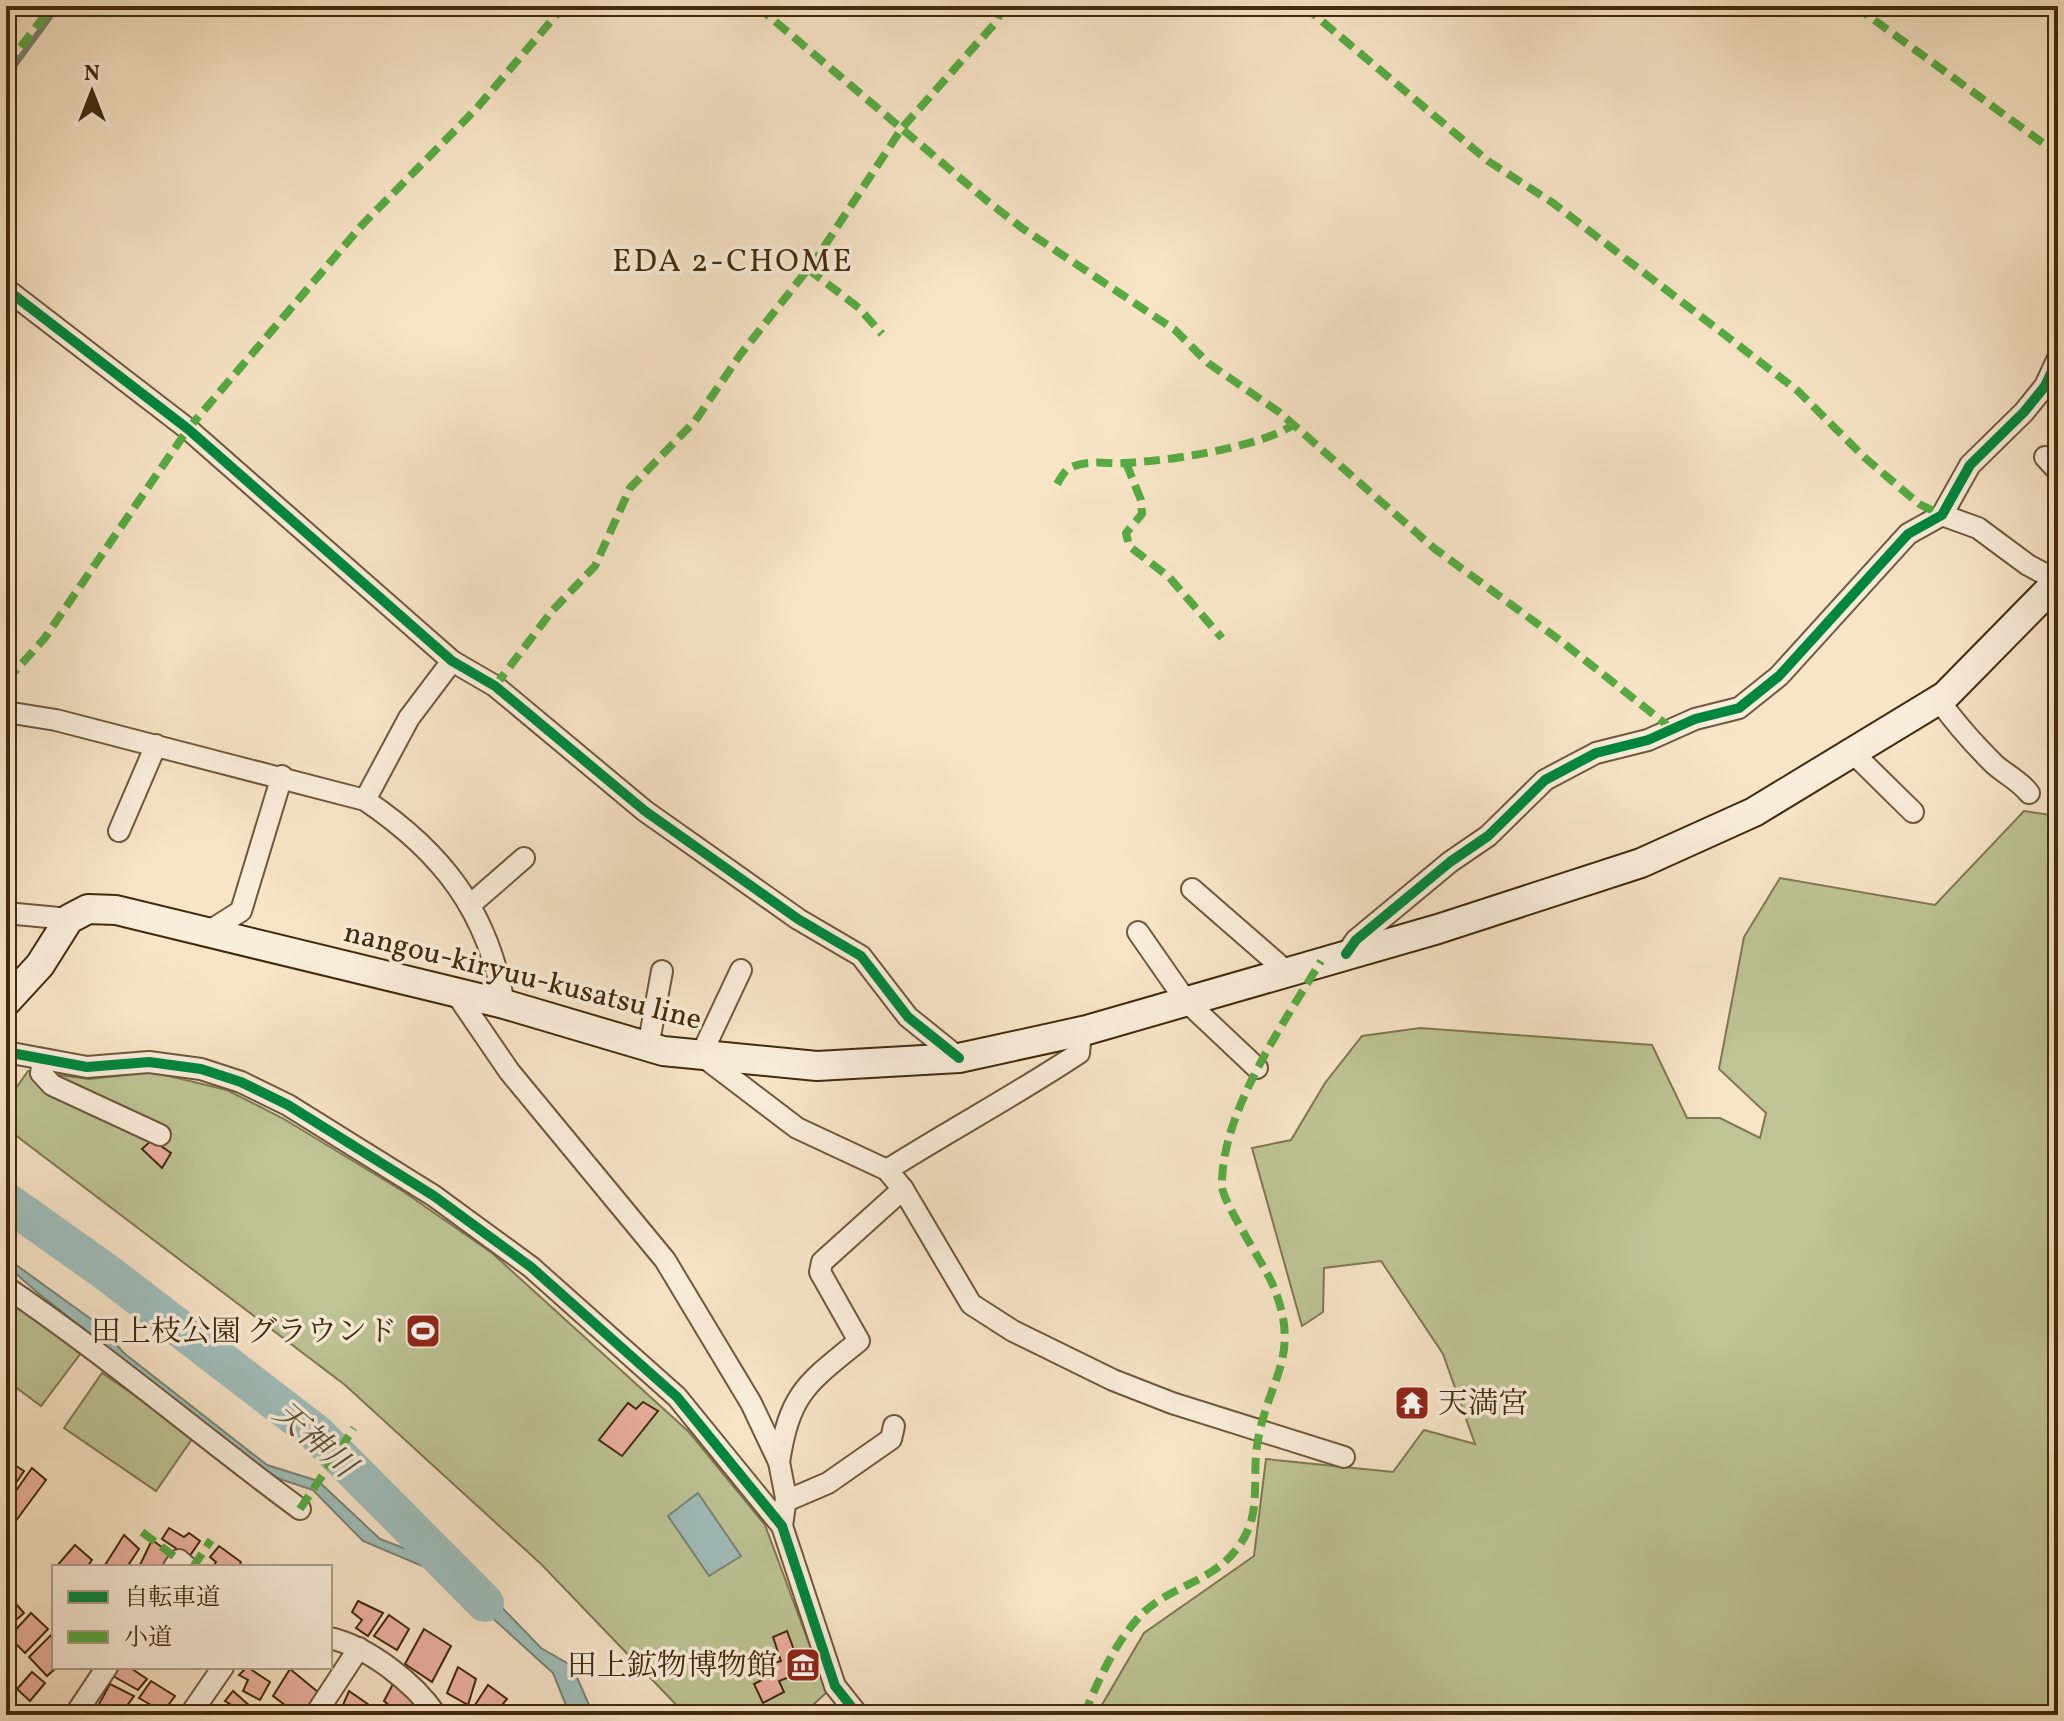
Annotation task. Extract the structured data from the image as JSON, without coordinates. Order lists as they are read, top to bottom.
{
  "streets": {
    "main road": ["nangou-kiryuu-kusatsu line"]
  },
  "districts": ["EDA 2-CHOME"],
  "water": ["天神川"],
  "places": {
    "sports": ["田上枝公園 グラウンド"],
    "temple": ["天満宮"],
    "museum": ["田上鉱物博物館"]
  },
  "legend": ["自転車道", "小道"],
  "north": "top"
}
